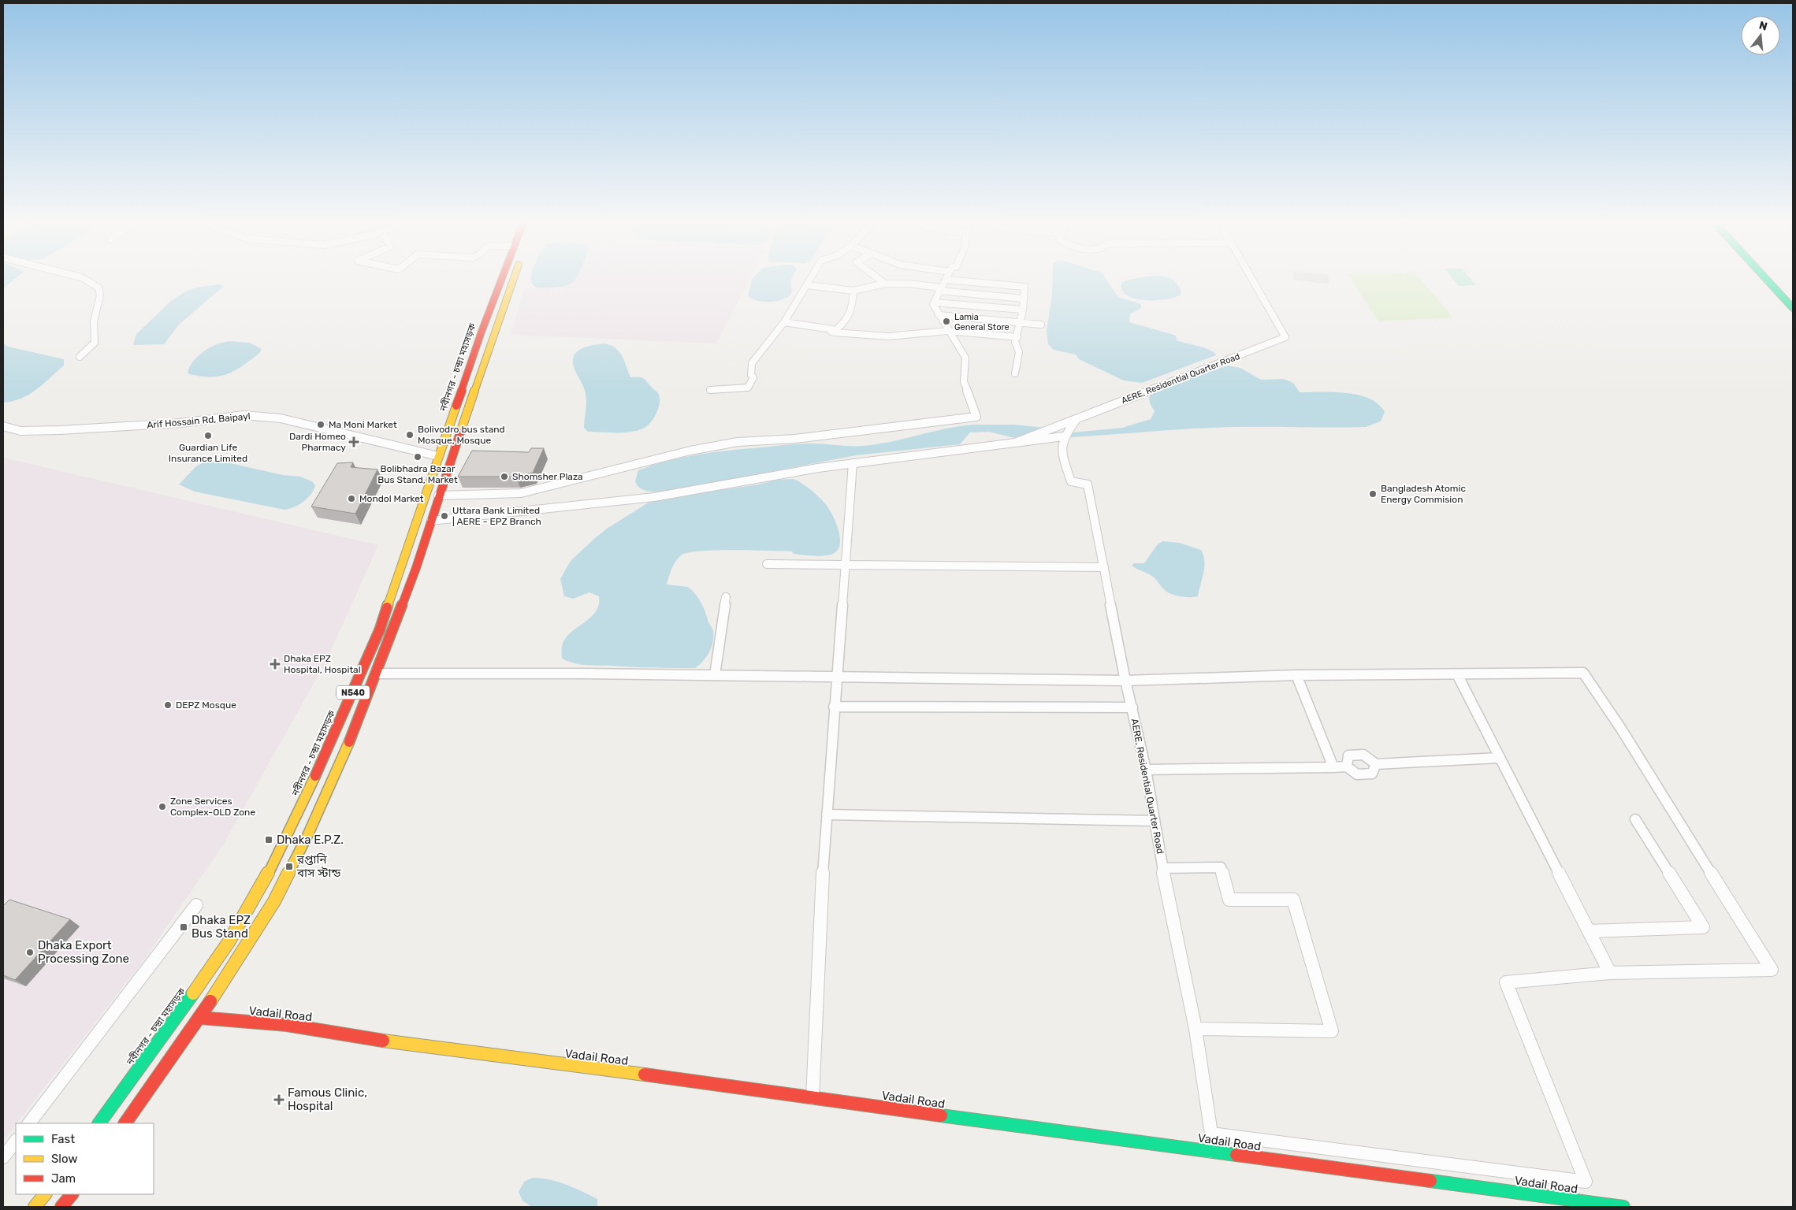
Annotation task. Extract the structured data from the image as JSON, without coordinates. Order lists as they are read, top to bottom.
{
  "streets": {
    "main road": ["নবীনগর - চন্দ্রা মহাসড়ক", "N540", "Vadail Road"],
    "street": ["AERE, Residential Quarter Road", "Arif Hossain Rd, Baipayl"]
  },
  "crossings": [
    ["নবীনগর - চন্দ্রা মহাসড়ক", "Arif Hossain Rd, Baipayl"],
    ["AERE, Residential Quarter Road", "Vadail Road"],
    ["N540", "Vadail Road"]
  ],
  "places": {
    "other": [
      "Lamia General Store",
      "Ma Moni Market",
      "Bolivodro bus stand Mosque, Mosque",
      "Guardian Life Insurance Limited",
      "Bolibhadra Bazar Bus Stand, Market",
      "Shomsher Plaza",
      "Bangladesh Atomic Energy Commision",
      "Mondol Market",
      "Uttara Bank Limited | AERE - EPZ Branch",
      "DEPZ Mosque",
      "Zone Services Complex-OLD Zone",
      "Dhaka Export Processing Zone"
    ],
    "health": ["Dardi Homeo Pharmacy", "Dhaka EPZ Hospital, Hospital", "Famous Clinic, Hospital"],
    "transit": ["Dhaka E.P.Z.", "রপ্তানি বাস স্টান্ড", "Dhaka EPZ Bus Stand"]
  },
  "legend": ["Fast", "Slow", "Jam"],
  "north": "top"
}
